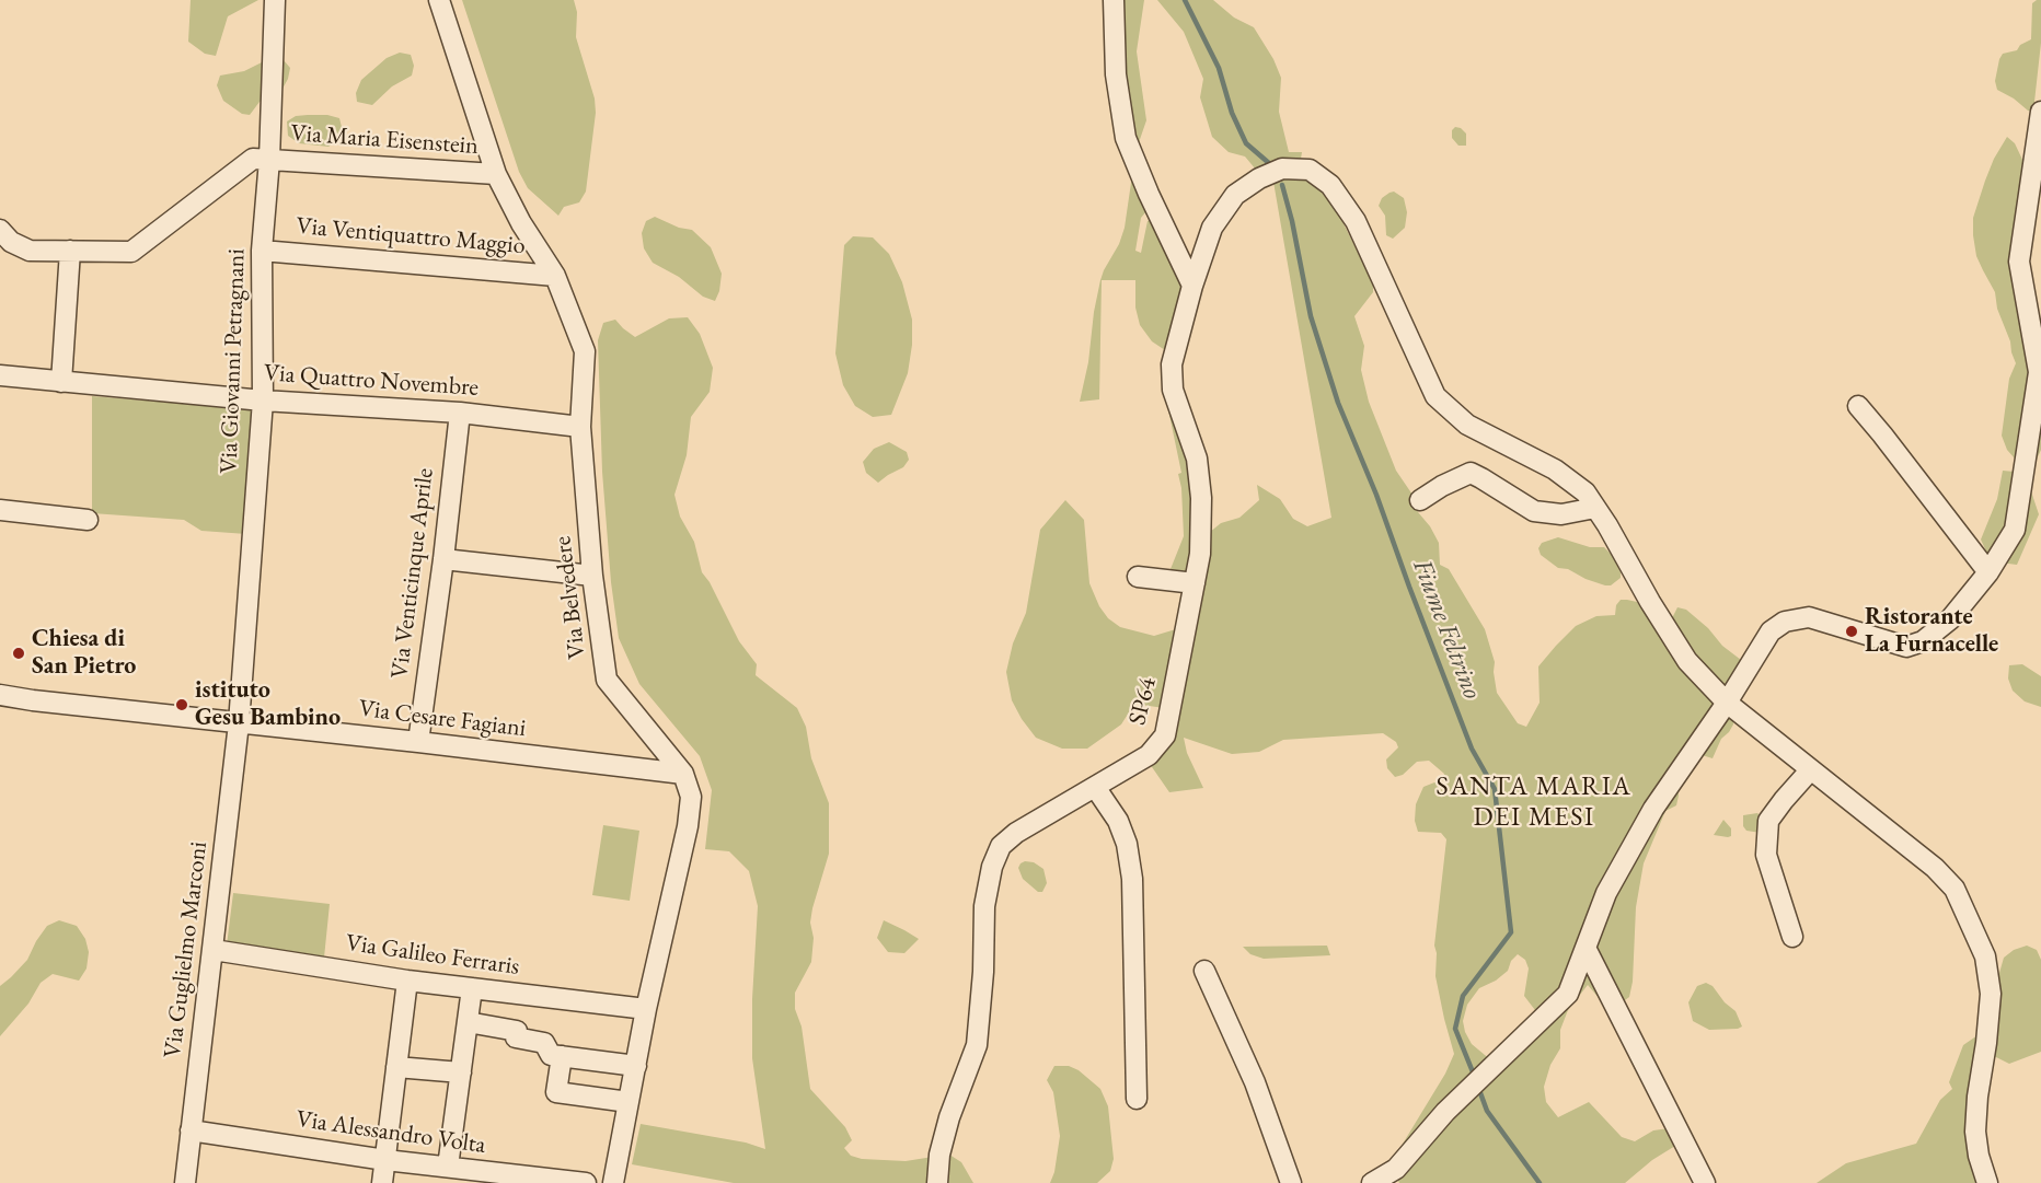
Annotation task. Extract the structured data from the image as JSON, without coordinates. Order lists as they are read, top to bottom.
{
  "streets": {
    "street": [
      "Via Maria Eisenstein",
      "Via Ventiquattro Maggio",
      "Via Giovanni Petragnani",
      "Via Quattro Novembre",
      "Via Venticinque Aprile",
      "Via Belvedere",
      "SP64",
      "Via Cesare Fagiani",
      "Via Guglielmo Marconi",
      "Via Galileo Ferraris",
      "Via Alessandro Volta"
    ]
  },
  "crossings": [
    ["Via Maria Eisenstein", "Via Giovanni Petragnani"],
    ["Via Maria Eisenstein", "Via Belvedere"],
    ["Via Ventiquattro Maggio", "Via Giovanni Petragnani"],
    ["Via Ventiquattro Maggio", "Via Belvedere"],
    ["Via Giovanni Petragnani", "Via Quattro Novembre"],
    ["Via Giovanni Petragnani", "Via Cesare Fagiani"],
    ["Via Giovanni Petragnani", "Via Guglielmo Marconi"],
    ["Via Quattro Novembre", "Via Venticinque Aprile"],
    ["Via Quattro Novembre", "Via Belvedere"],
    ["Via Venticinque Aprile", "Via Cesare Fagiani"],
    ["Via Belvedere", "Via Cesare Fagiani"],
    ["Via Belvedere", "Via Galileo Ferraris"],
    ["Via Cesare Fagiani", "Via Guglielmo Marconi"],
    ["Via Guglielmo Marconi", "Via Galileo Ferraris"],
    ["Via Guglielmo Marconi", "Via Alessandro Volta"]
  ],
  "districts": ["SANTA MARIA DEI MESI"],
  "water": ["Fiume Feltrino"],
  "places": ["Ristorante La Furnacelle", "Chiesa di San Pietro", "istituto Gesu Bambino"]
}
